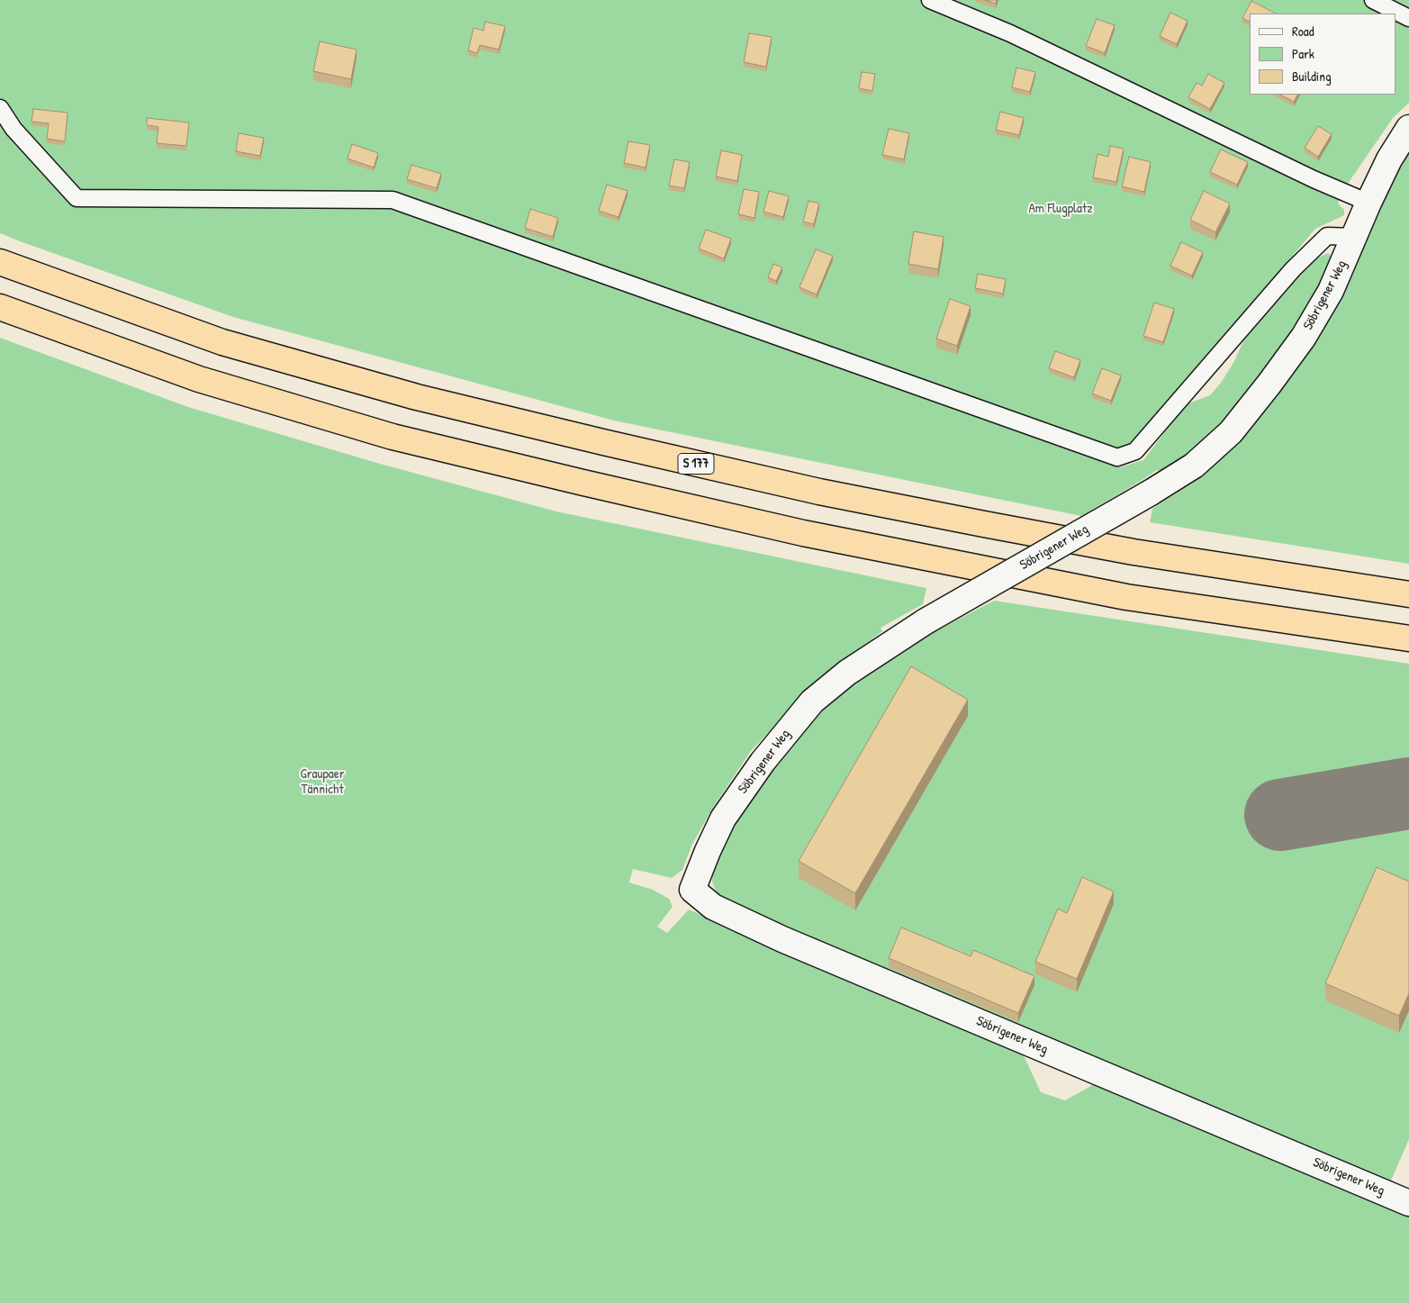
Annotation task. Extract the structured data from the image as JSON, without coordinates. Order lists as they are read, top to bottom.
{
  "streets": {
    "highway": ["S 177"],
    "street": ["Söbrigener Weg"]
  },
  "parks": ["Am Flugplatz", "Graupaer Tännicht"],
  "legend": ["Road", "Park", "Building"]
}
